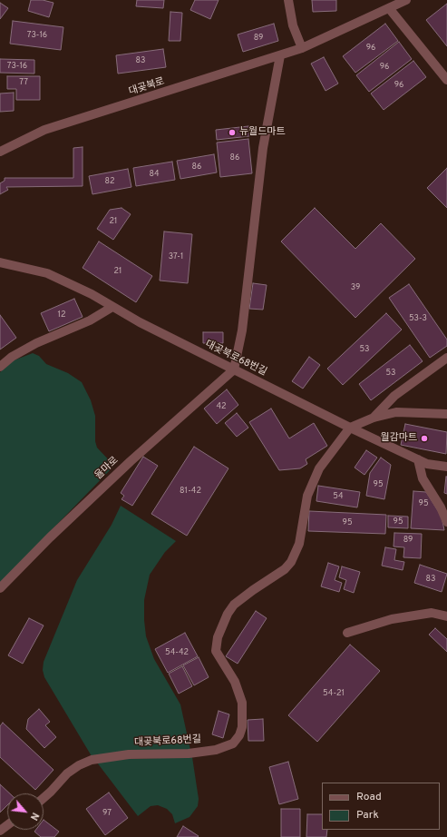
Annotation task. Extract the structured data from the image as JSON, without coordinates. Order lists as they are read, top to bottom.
{
  "streets": {
    "street": ["대곶북로", "대곶북로68번길", "율마로"]
  },
  "crossings": [
    ["대곶북로68번길", "율마로"]
  ],
  "places": ["뉴월드마트", "월감마트"],
  "house_numbers": [
    "73-16",
    "89",
    "96",
    "83",
    "73-16",
    "96",
    "77",
    "96",
    "86",
    "86",
    "84",
    "82",
    "21",
    "37-1",
    "21",
    "39",
    "12",
    "53-3",
    "53",
    "53",
    "42",
    "95",
    "81-42",
    "54",
    "95",
    "95",
    "95",
    "89",
    "83",
    "54-42",
    "54-21",
    "97"
  ],
  "legend": ["Road", "Park"],
  "north": "bottom right"
}
